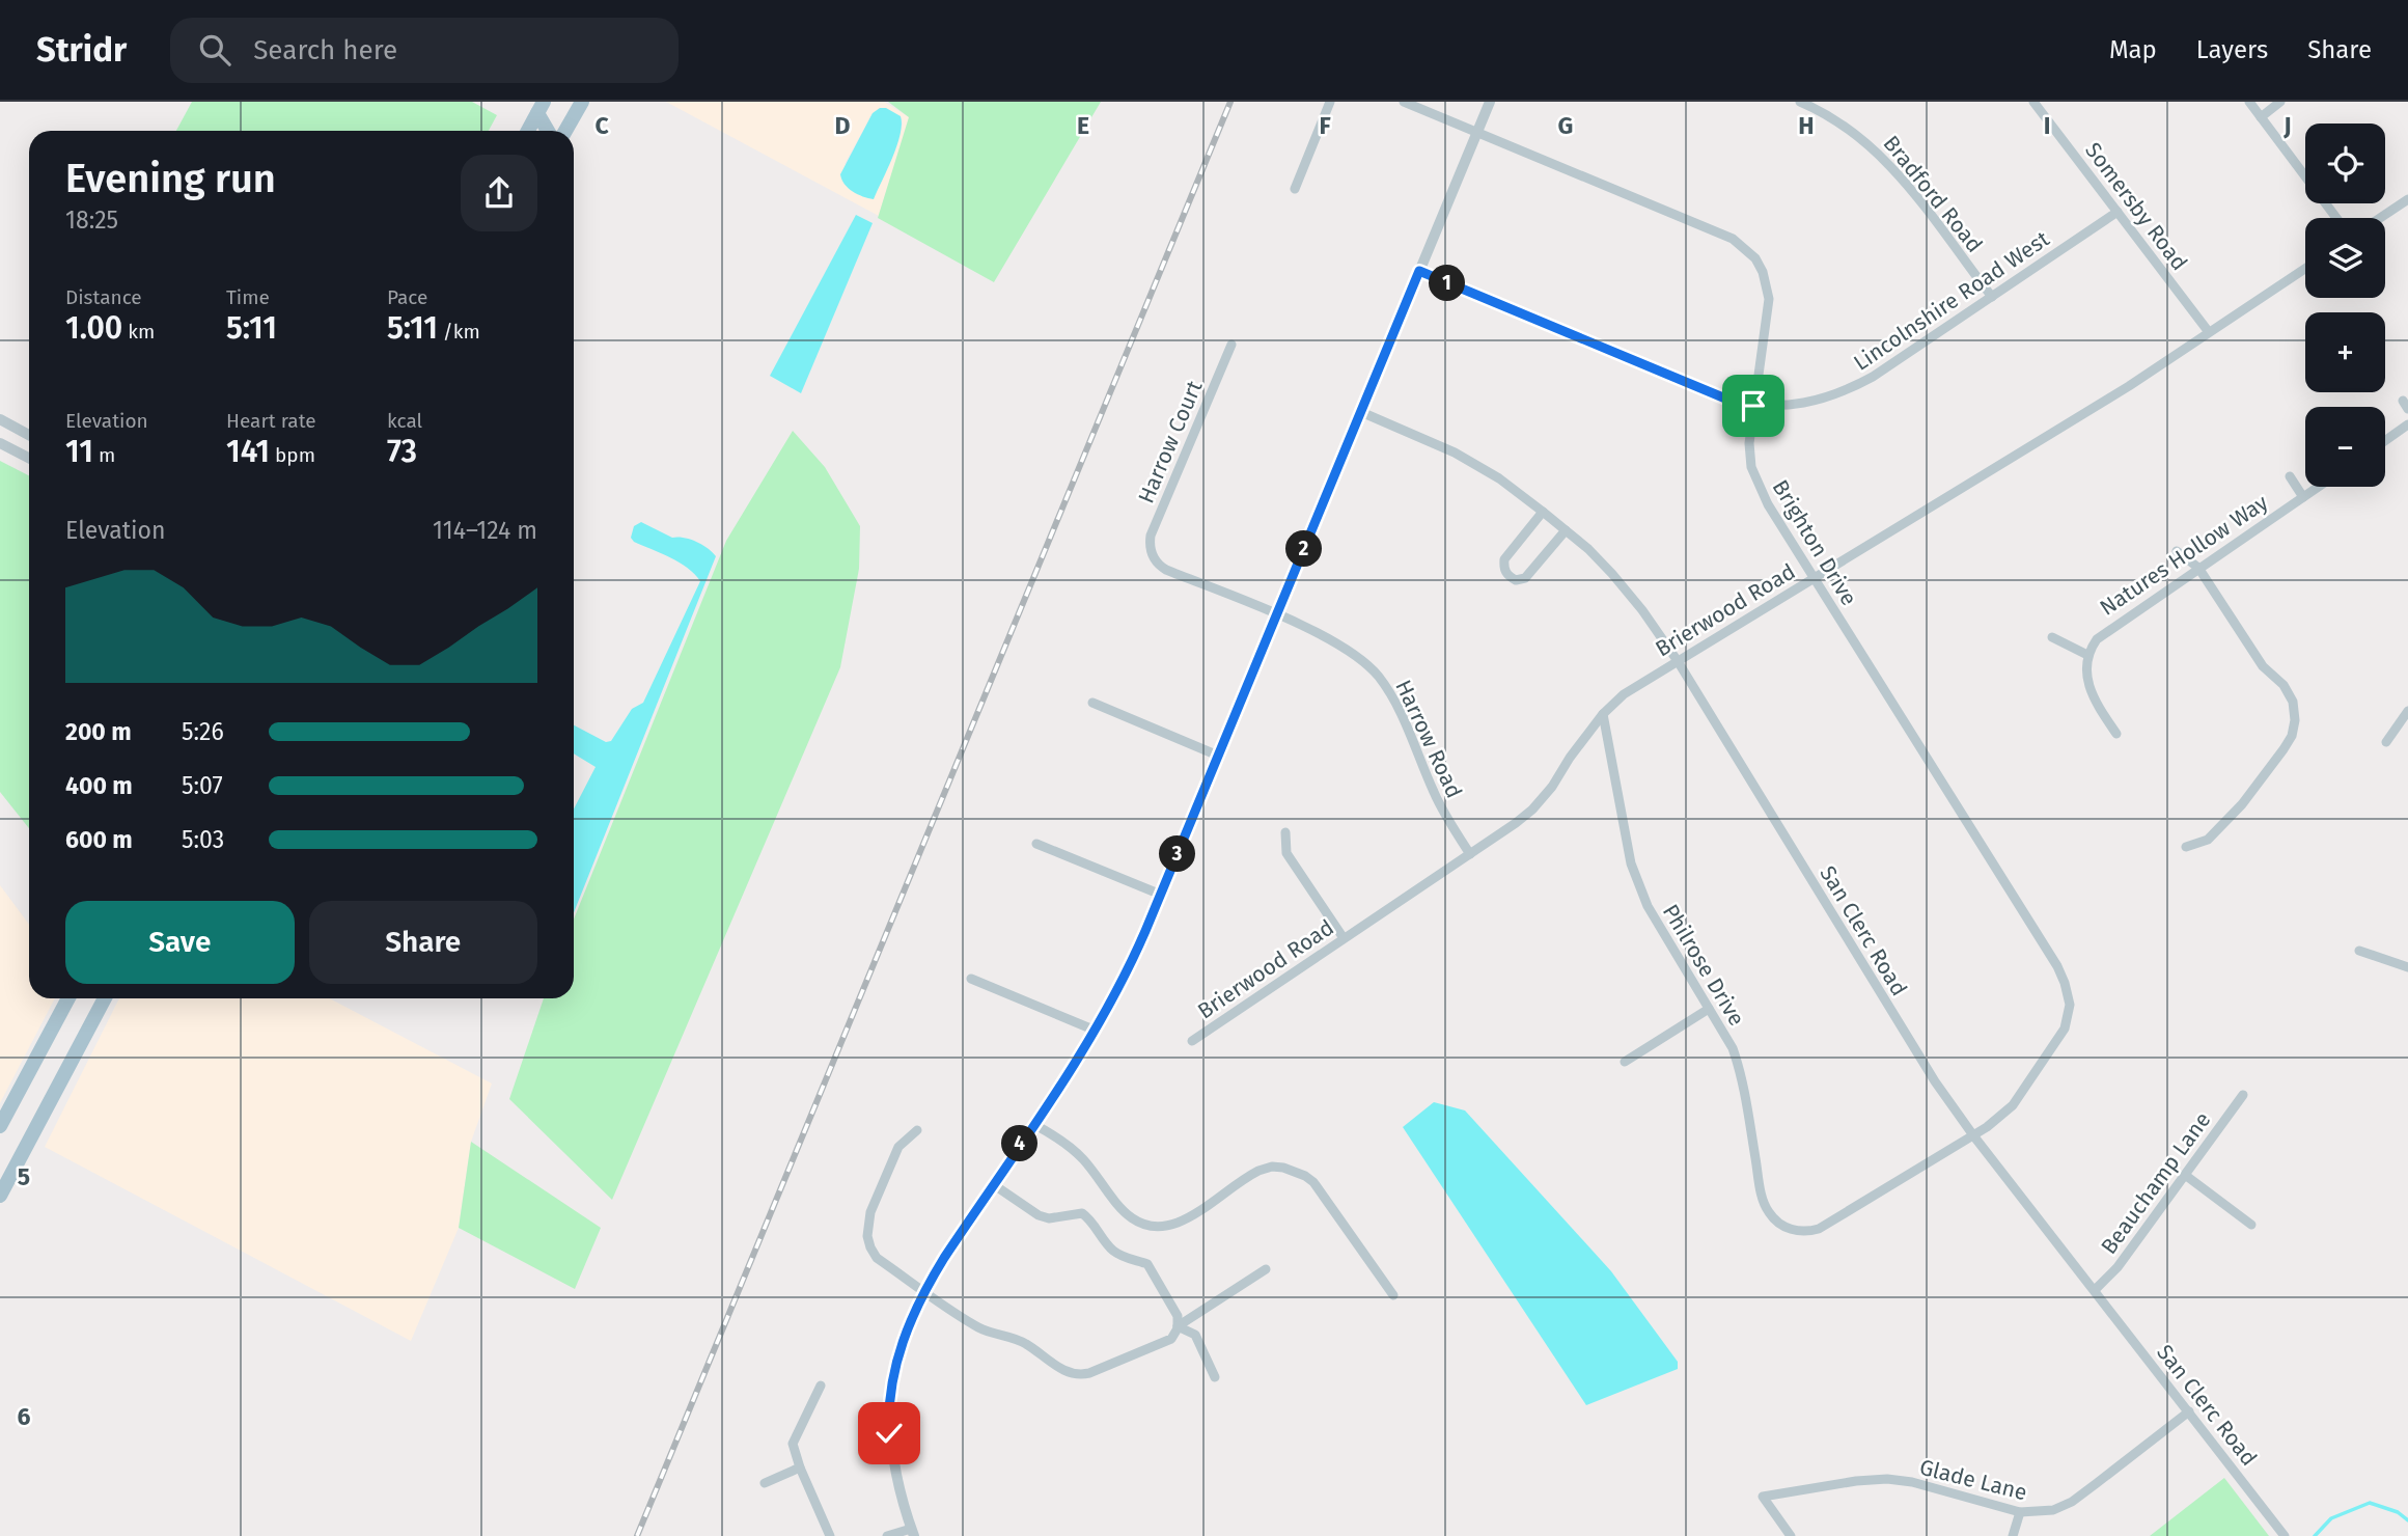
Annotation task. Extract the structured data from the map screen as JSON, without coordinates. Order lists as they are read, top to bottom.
{
  "streets": {
    "street": [
      "Bradford Road",
      "Somersby Road",
      "Lincolnshire Road West",
      "Harrow Court",
      "Brighton Drive",
      "Natures Hollow Way",
      "Brierwood Road",
      "Harrow Road",
      "San Clerc Road",
      "Philrose Drive",
      "Beauchamp Lane",
      "Glade Lane"
    ]
  },
  "crossings": [
    ["Bradford Road", "Lincolnshire Road West"],
    ["Somersby Road", "Lincolnshire Road West"],
    ["Somersby Road", "Brierwood Road"],
    ["Lincolnshire Road West", "Brighton Drive"],
    ["Harrow Court", "Harrow Road"],
    ["Brighton Drive", "Brierwood Road"],
    ["Brighton Drive", "San Clerc Road"],
    ["Brighton Drive", "Philrose Drive"],
    ["Brierwood Road", "Harrow Road"],
    ["Brierwood Road", "San Clerc Road"],
    ["Brierwood Road", "Philrose Drive"],
    ["San Clerc Road", "Beauchamp Lane"],
    ["San Clerc Road", "Glade Lane"]
  ],
  "page": {
    "header": "Stridr",
    "search": "Search here",
    "nav": ["Map", "Layers", "Share"],
    "map_buttons": ["+", "−"],
    "heading": ["Evening run", "18:25"],
    "stats": [
      ["Distance", "1.00 km"],
      ["Time", "5:11"],
      ["Pace", "5:11 /km"],
      ["Elevation", "11 m"],
      ["Heart rate", "141 bpm"],
      ["kcal", "73"]
    ],
    "pins": [
      "1",
      "2",
      "3",
      "4"
    ],
    "chart": ["Elevation", "114–124 m"],
    "list": [
      {
        "name": "200 m",
        "note": "5:26"
      },
      {
        "name": "400 m",
        "note": "5:07"
      },
      {
        "name": "600 m",
        "note": "5:03"
      }
    ],
    "buttons": ["Save", "Share"]
  },
  "grid": {
    "columns": [
      "C",
      "D",
      "E",
      "F",
      "G",
      "H",
      "I",
      "J"
    ],
    "rows": ["5", "6"]
  }
}
